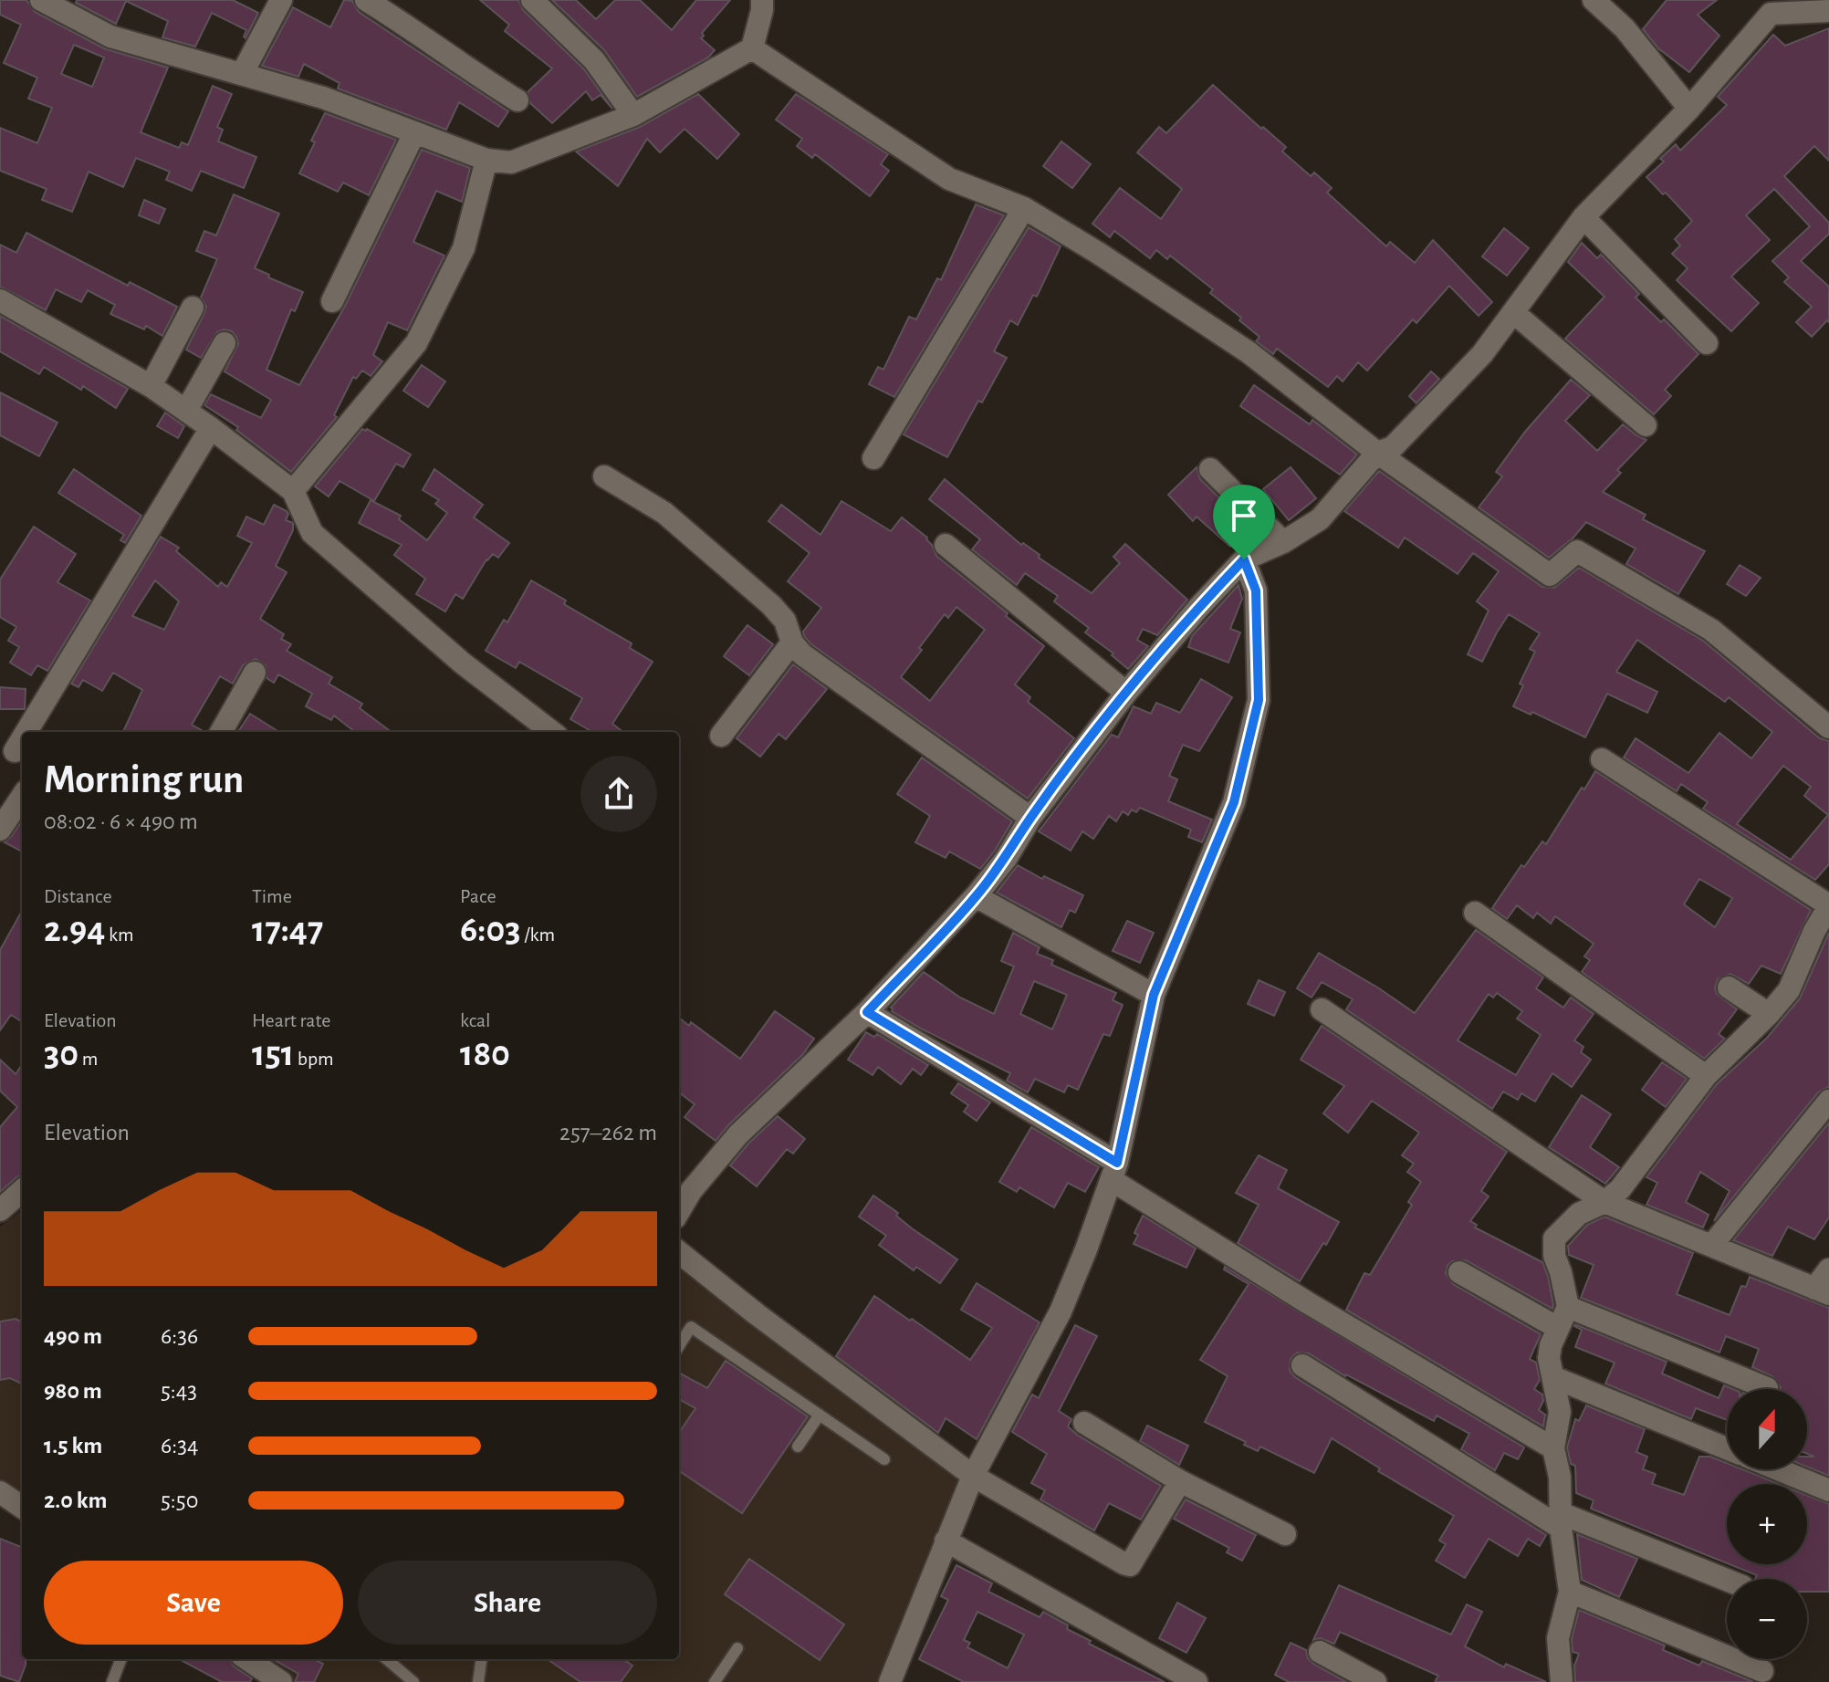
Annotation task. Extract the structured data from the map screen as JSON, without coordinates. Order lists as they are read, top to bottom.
{
  "north": "top",
  "page": {
    "heading": ["Morning run", "08:02 · 6 × 490 m"],
    "stats": [
      ["Distance", "2.94 km"],
      ["Time", "17:47"],
      ["Pace", "6:03 /km"],
      ["Elevation", "30 m"],
      ["Heart rate", "151 bpm"],
      ["kcal", "180"]
    ],
    "chart": ["Elevation", "257–262 m"],
    "list": [
      {
        "name": "490 m",
        "note": "6:36"
      },
      {
        "name": "980 m",
        "note": "5:43"
      },
      {
        "name": "1.5 km",
        "note": "6:34"
      },
      {
        "name": "2.0 km",
        "note": "5:50"
      }
    ],
    "map_buttons": ["+", "−"],
    "buttons": ["Save", "Share"]
  }
}
